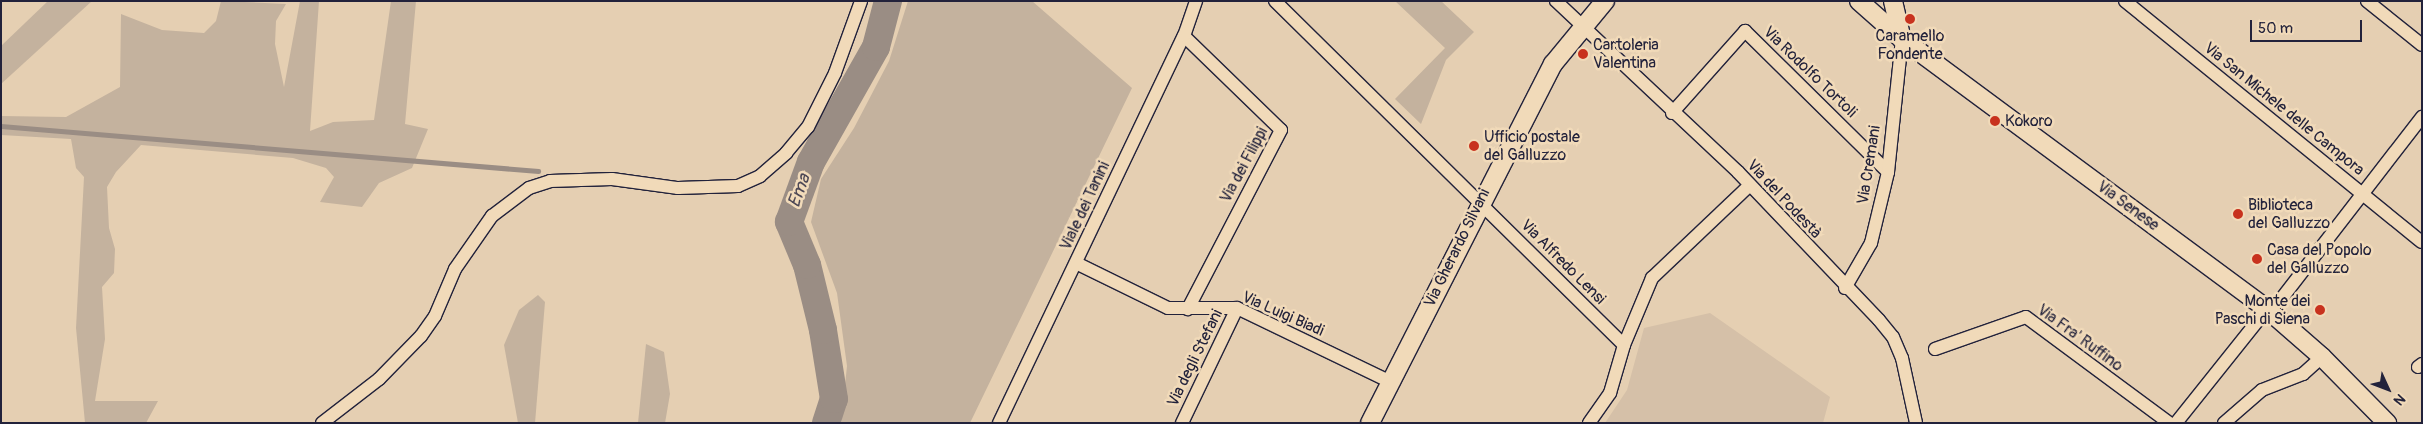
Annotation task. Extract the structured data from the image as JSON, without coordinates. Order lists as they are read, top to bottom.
{
  "streets": {
    "main road": ["Via Senese", "Via Gherardo Silvani"],
    "street": [
      "Via Rodolfo Tortoli",
      "Via San Michele delle Campora",
      "Via dei Filippi",
      "Via Cremani",
      "Via del Podestà",
      "Viale dei Tanini",
      "Via Alfredo Lensi",
      "Via Luigi Biadi",
      "Via Fra' Ruffino",
      "Via degli Stefani"
    ]
  },
  "crossings": [
    ["Via Rodolfo Tortoli", "Via Cremani"],
    ["Via Rodolfo Tortoli", "Via del Podestà"],
    ["Via dei Filippi", "Viale dei Tanini"],
    ["Via dei Filippi", "Via Luigi Biadi"],
    ["Via Cremani", "Via del Podestà"],
    ["Via Cremani", "Via Senese"],
    ["Via del Podestà", "Via Gherardo Silvani"],
    ["Viale dei Tanini", "Via Luigi Biadi"],
    ["Via Gherardo Silvani", "Via Alfredo Lensi"],
    ["Via Gherardo Silvani", "Via Luigi Biadi"],
    ["Via Luigi Biadi", "Via degli Stefani"]
  ],
  "water": ["Ema"],
  "places": [
    "Caramello Fondente",
    "Cartoleria Valentina",
    "Kokoro",
    "Ufficio postale del Galluzzo",
    "Biblioteca del Galluzzo",
    "Casa del Popolo del Galluzzo",
    "Monte dei Paschi di Siena"
  ],
  "scale_bar": "50 m",
  "north": "bottom right"
}
